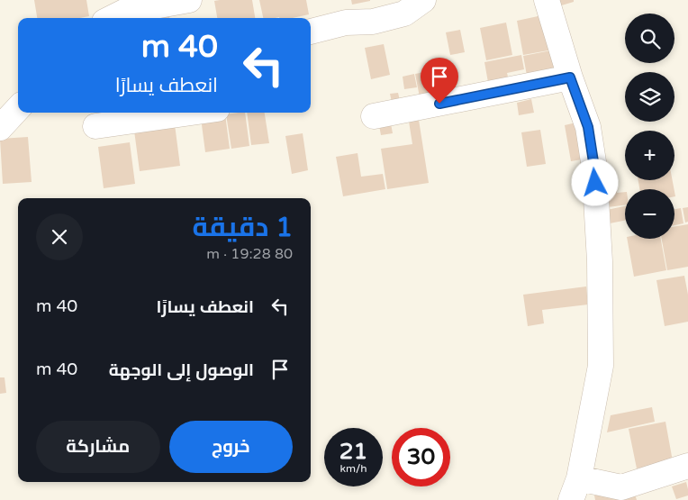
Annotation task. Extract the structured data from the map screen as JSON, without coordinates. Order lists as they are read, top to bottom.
{
  "page": {
    "map_buttons": ["+", "−"],
    "turn": ["40 m", "انعطف يسارًا"],
    "heading": ["1 دقيقة", "80 m · 19:28"],
    "list": [
      {
        "name": "انعطف يسارًا",
        "value": "40 m"
      },
      {
        "name": "الوصول إلى الوجهة",
        "value": "40 m"
      }
    ],
    "buttons": ["خروج", "مشاركة"],
    "speed": "21 km/h",
    "limit": "30"
  }
}
